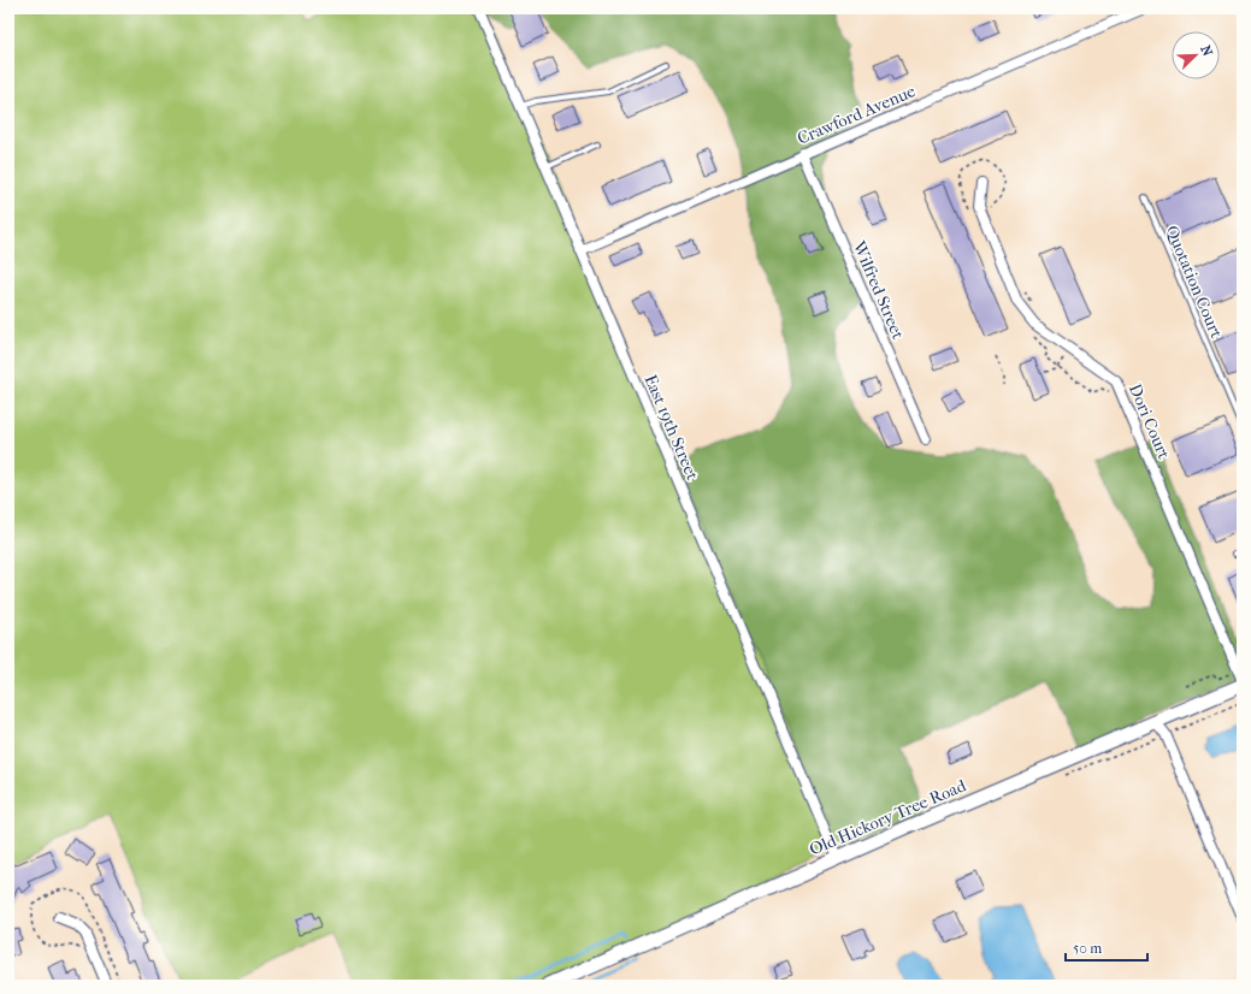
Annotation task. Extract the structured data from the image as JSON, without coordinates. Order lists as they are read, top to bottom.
{
  "streets": {
    "street": [
      "Crawford Avenue",
      "Wilfred Street",
      "Dori Court",
      "East 19th Street",
      "Old Hickory Tree Road"
    ],
    "lane": ["Quotation Court"]
  },
  "crossings": [
    ["Crawford Avenue", "Wilfred Street"],
    ["Crawford Avenue", "East 19th Street"],
    ["East 19th Street", "Old Hickory Tree Road"]
  ],
  "scale_bar": "50 m",
  "north": "top right"
}
